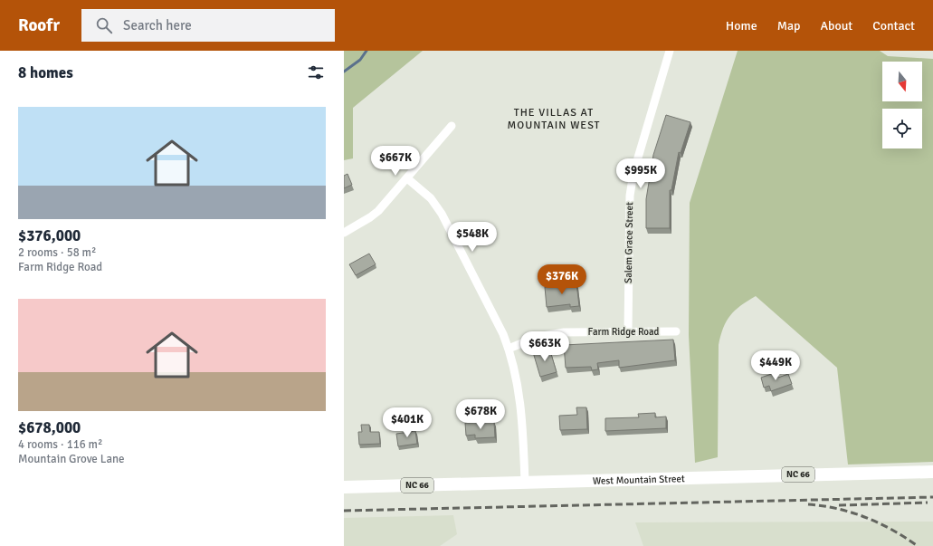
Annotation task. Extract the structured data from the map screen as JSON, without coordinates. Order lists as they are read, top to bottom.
{
  "streets": {
    "main road": ["NC 66", "West Mountain Street"],
    "street": ["Salem Grace Street", "Farm Ridge Road"]
  },
  "crossings": [
    ["Salem Grace Street", "Farm Ridge Road"]
  ],
  "districts": ["THE VILLAS AT MOUNTAIN WEST"],
  "north": "bottom",
  "page": {
    "header": "Roofr",
    "search": "Search here",
    "nav": [
      "Home",
      "Map",
      "About",
      "Contact"
    ],
    "heading": "8 homes",
    "list": [
      {
        "name": "$376,000",
        "note": "2 rooms · 58 m² · Farm Ridge Road"
      },
      {
        "name": "$678,000",
        "note": "4 rooms · 116 m² · Mountain Grove Lane"
      }
    ],
    "price": [
      "$667K",
      "$995K",
      "$548K",
      "$376K",
      "$663K",
      "$449K",
      "$678K",
      "$401K"
    ]
  }
}
